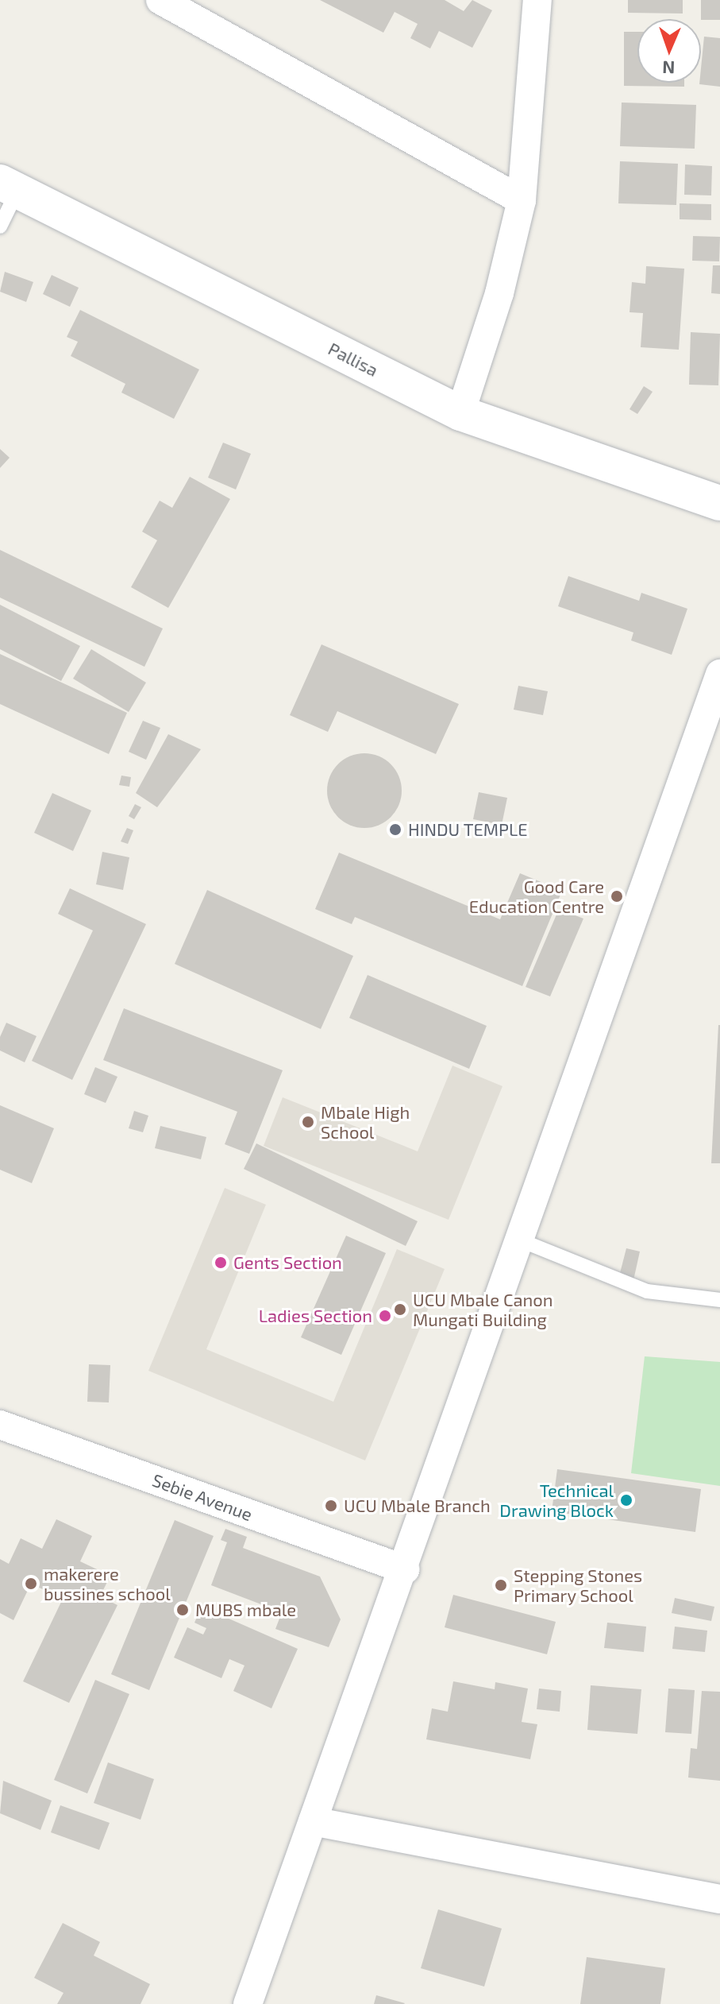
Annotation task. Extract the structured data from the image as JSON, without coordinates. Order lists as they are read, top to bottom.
{
  "streets": {
    "main road": ["Pallisa"],
    "street": ["Sebie Avenue"]
  },
  "places": [
    "HINDU TEMPLE",
    "Good Care Education Centre",
    "Mbale High School",
    "Gents Section",
    "UCU Mbale Canon Mungati Building",
    "Ladies Section",
    "Technical Drawing Block",
    "UCU Mbale Branch",
    "makerere bussines school",
    "Stepping Stones Primary School",
    "MUBS mbale"
  ],
  "north": "bottom"
}
